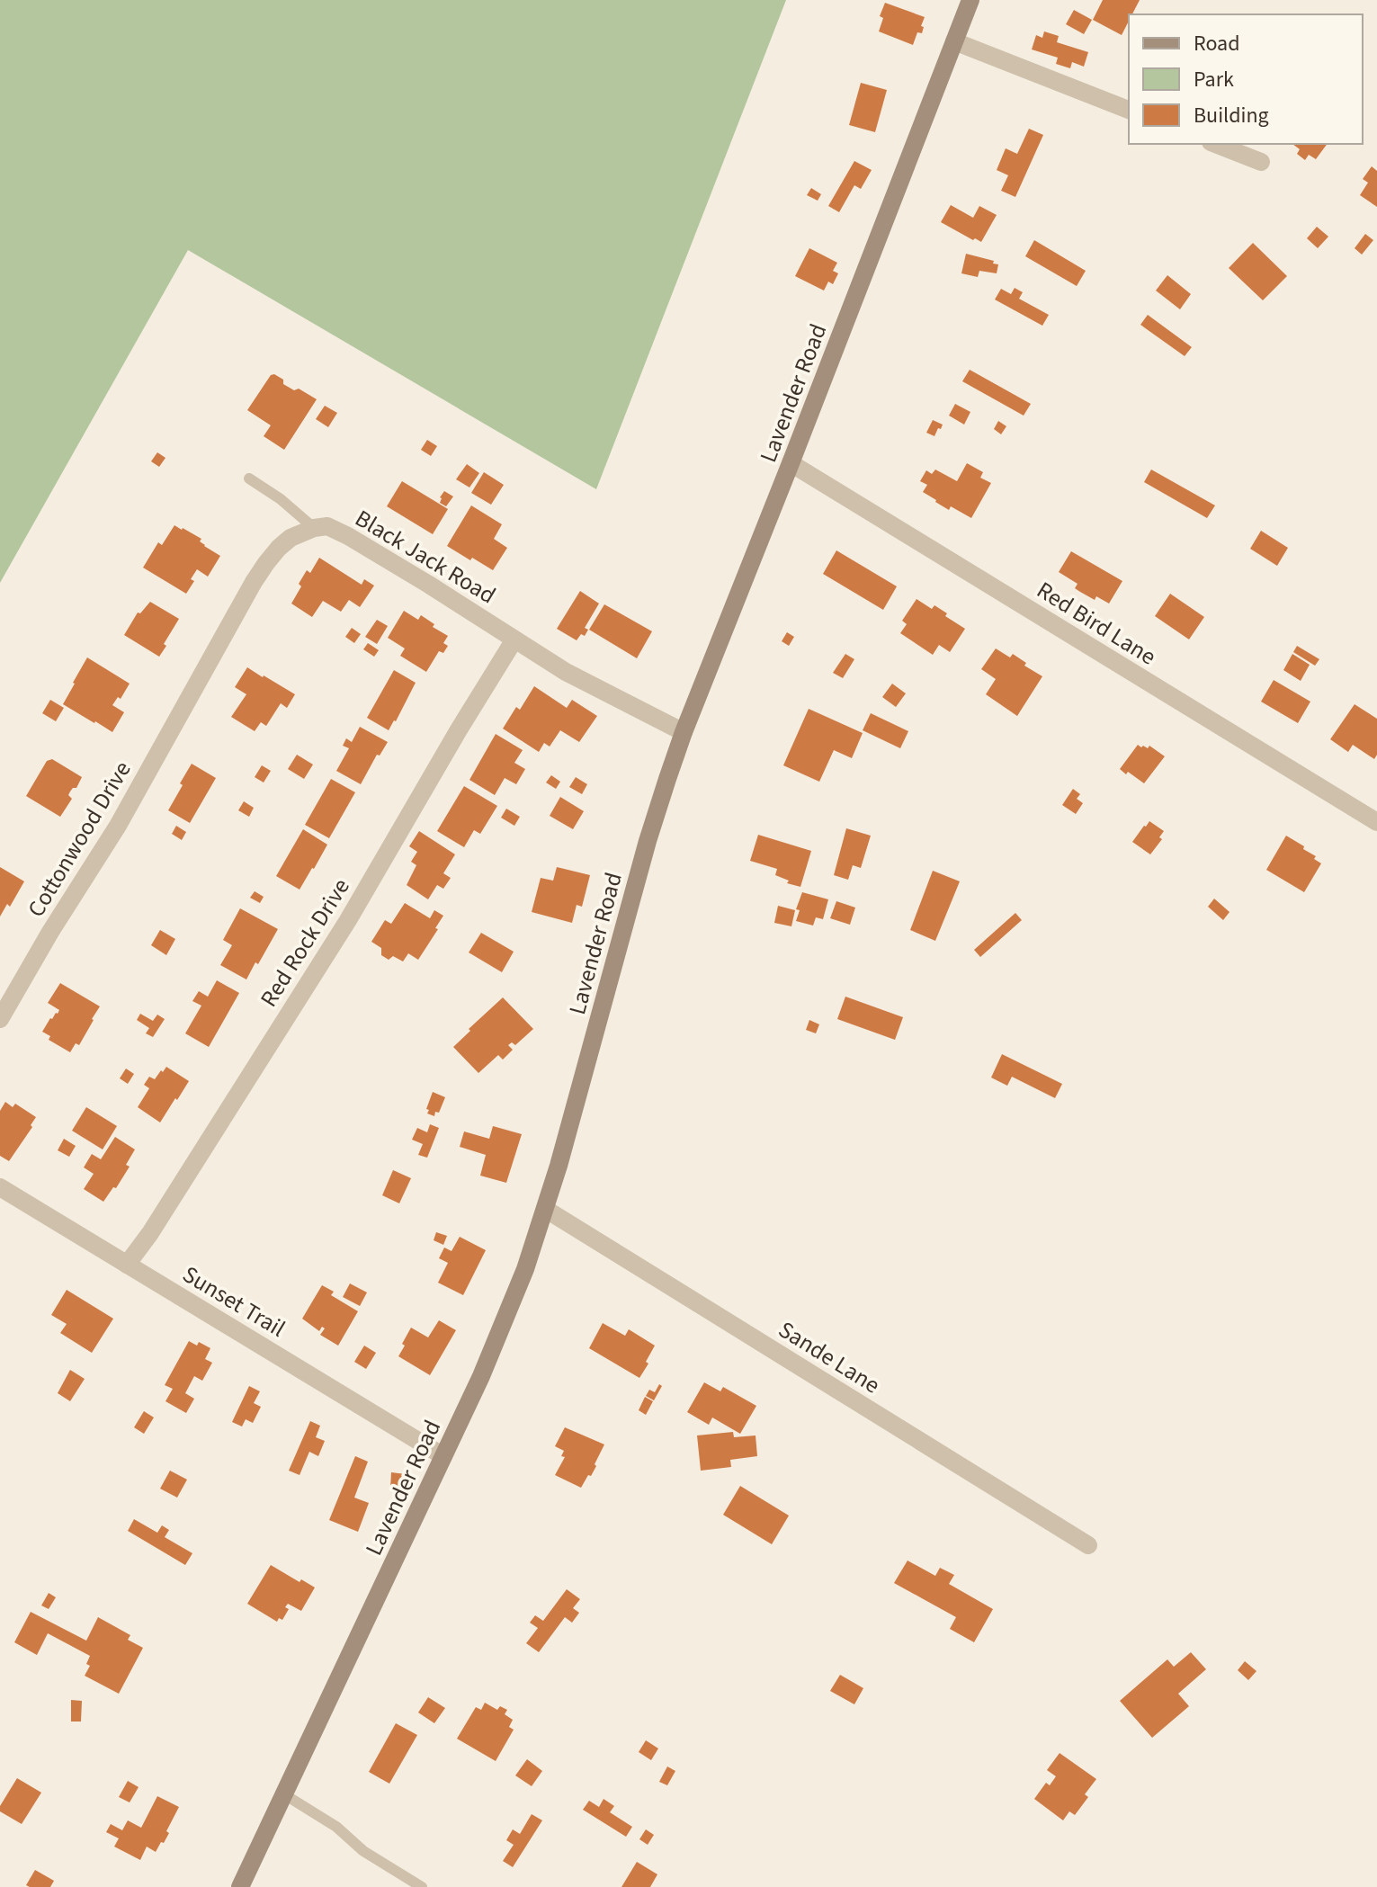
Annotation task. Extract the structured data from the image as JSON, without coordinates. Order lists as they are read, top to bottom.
{
  "streets": {
    "street": [
      "Lavender Road",
      "Black Jack Road",
      "Red Bird Lane",
      "Cottonwood Drive",
      "Red Rock Drive",
      "Sunset Trail",
      "Sande Lane"
    ]
  },
  "crossings": [
    ["Lavender Road", "Black Jack Road"],
    ["Lavender Road", "Red Bird Lane"],
    ["Lavender Road", "Sunset Trail"],
    ["Lavender Road", "Sande Lane"],
    ["Black Jack Road", "Cottonwood Drive"],
    ["Black Jack Road", "Red Rock Drive"],
    ["Red Rock Drive", "Sunset Trail"]
  ],
  "legend": ["Road", "Park", "Building"]
}
